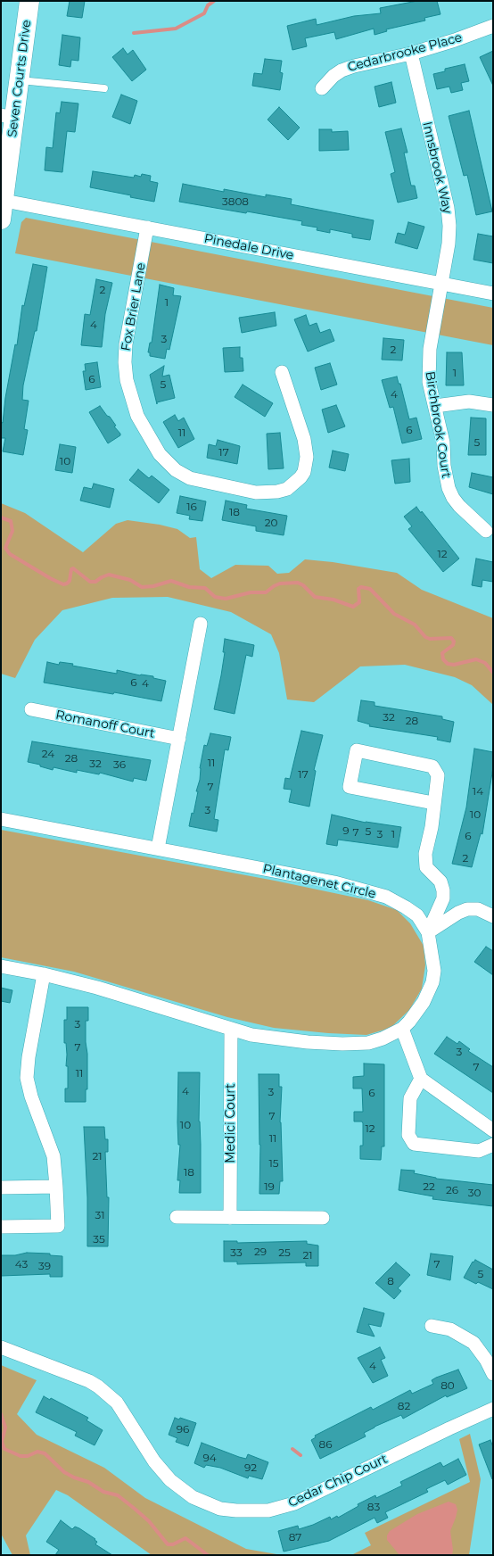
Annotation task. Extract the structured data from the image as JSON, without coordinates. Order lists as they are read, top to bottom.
{
  "streets": {
    "street": [
      "Cedarbrooke Place",
      "Seven Courts Drive",
      "Innsbrook Way",
      "Pinedale Drive",
      "Fox Brier Lane",
      "Birchbrook Court",
      "Romanoff Court",
      "Plantagenet Circle",
      "Medici Court",
      "Cedar Chip Court"
    ]
  },
  "crossings": [
    ["Cedarbrooke Place", "Innsbrook Way"],
    ["Seven Courts Drive", "Pinedale Drive"],
    ["Innsbrook Way", "Pinedale Drive"],
    ["Innsbrook Way", "Birchbrook Court"],
    ["Pinedale Drive", "Fox Brier Lane"],
    ["Pinedale Drive", "Birchbrook Court"],
    ["Plantagenet Circle", "Medici Court"]
  ],
  "house_numbers": [
    "3808",
    "2",
    "1",
    "4",
    "3",
    "2",
    "1",
    "6",
    "5",
    "4",
    "6",
    "11",
    "5",
    "17",
    "10",
    "16",
    "18",
    "20",
    "12",
    "6",
    "4",
    "32",
    "28",
    "24",
    "28",
    "11",
    "32",
    "36",
    "17",
    "7",
    "14",
    "3",
    "10",
    "9",
    "5",
    "7",
    "3",
    "1",
    "6",
    "2",
    "3",
    "7",
    "3",
    "7",
    "11",
    "4",
    "3",
    "6",
    "7",
    "10",
    "12",
    "11",
    "21",
    "15",
    "18",
    "19",
    "22",
    "26",
    "30",
    "31",
    "35",
    "29",
    "33",
    "25",
    "21",
    "43",
    "7",
    "39",
    "5",
    "8",
    "4",
    "80",
    "82",
    "96",
    "86",
    "94",
    "92",
    "83",
    "87"
  ]
}
